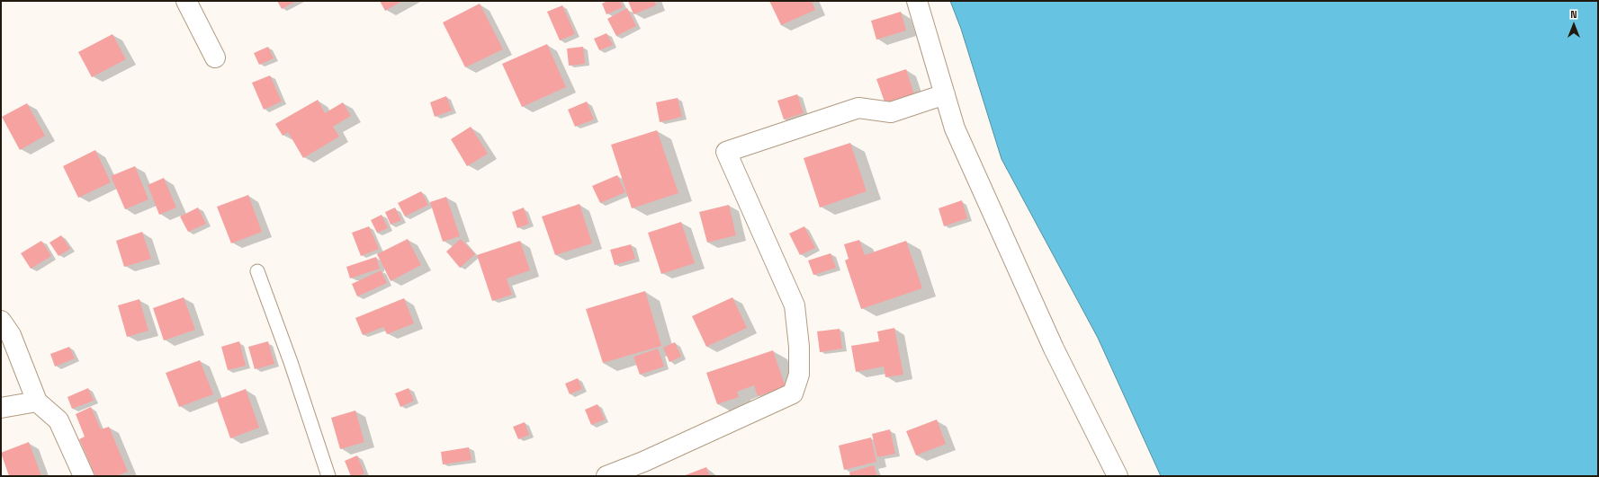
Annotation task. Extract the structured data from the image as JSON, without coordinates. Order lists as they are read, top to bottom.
{
  "north": "top"
}
